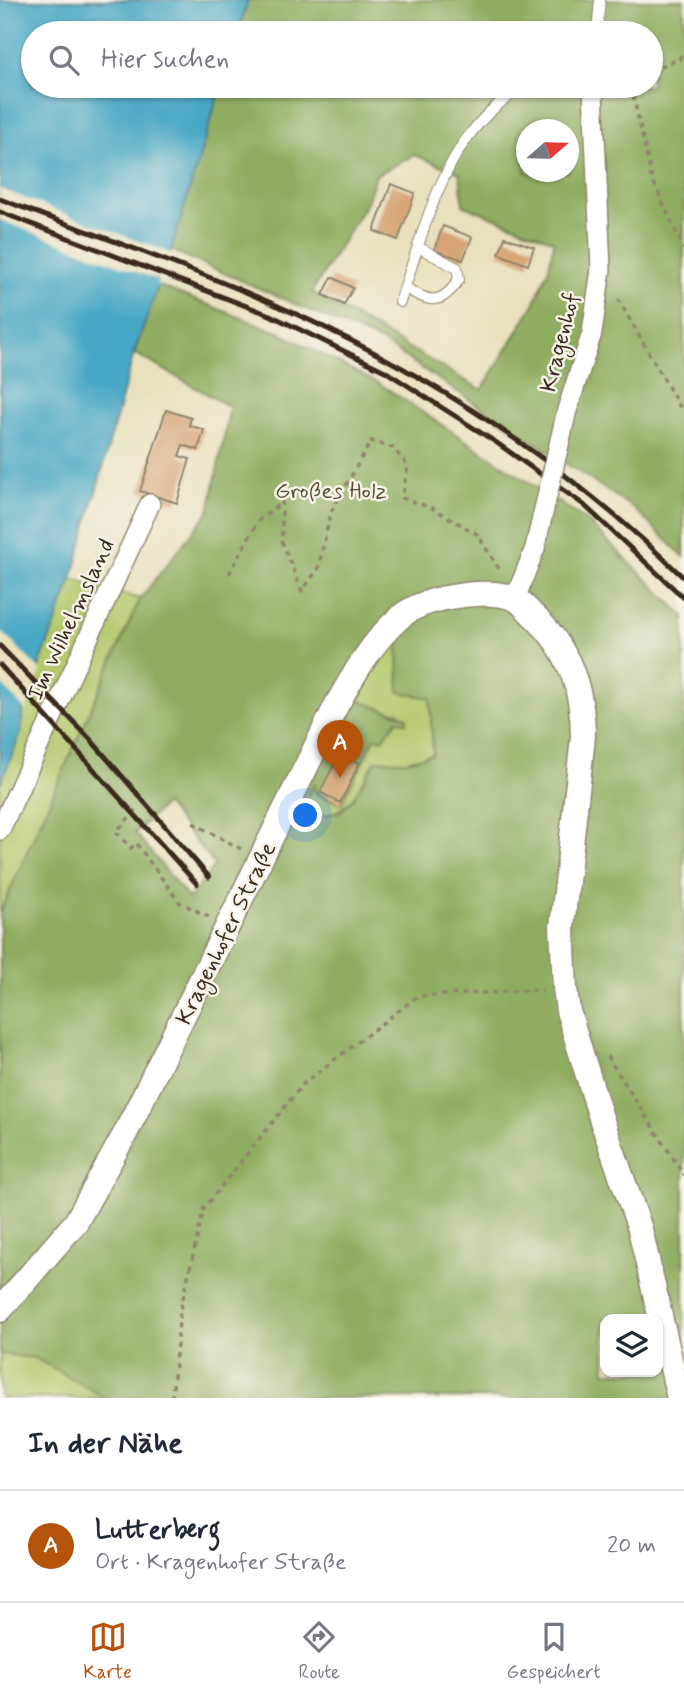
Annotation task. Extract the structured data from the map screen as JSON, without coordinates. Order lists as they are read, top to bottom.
{
  "streets": {
    "street": ["Kragenhof", "Im Wilhelmsland", "Kragenhofer Straße"]
  },
  "crossings": [
    ["Kragenhof", "Kragenhofer Straße"]
  ],
  "parks": ["Großes Holz"],
  "north": "right",
  "page": {
    "search": "Hier suchen",
    "pins": "A",
    "heading": "In der Nähe",
    "list": [
      {
        "mark": "A",
        "name": "Lutterberg",
        "note": "Ort · Kragenhofer Straße",
        "value": "20 m"
      }
    ],
    "nav": ["Karte", "Route", "Gespeichert"]
  }
}
